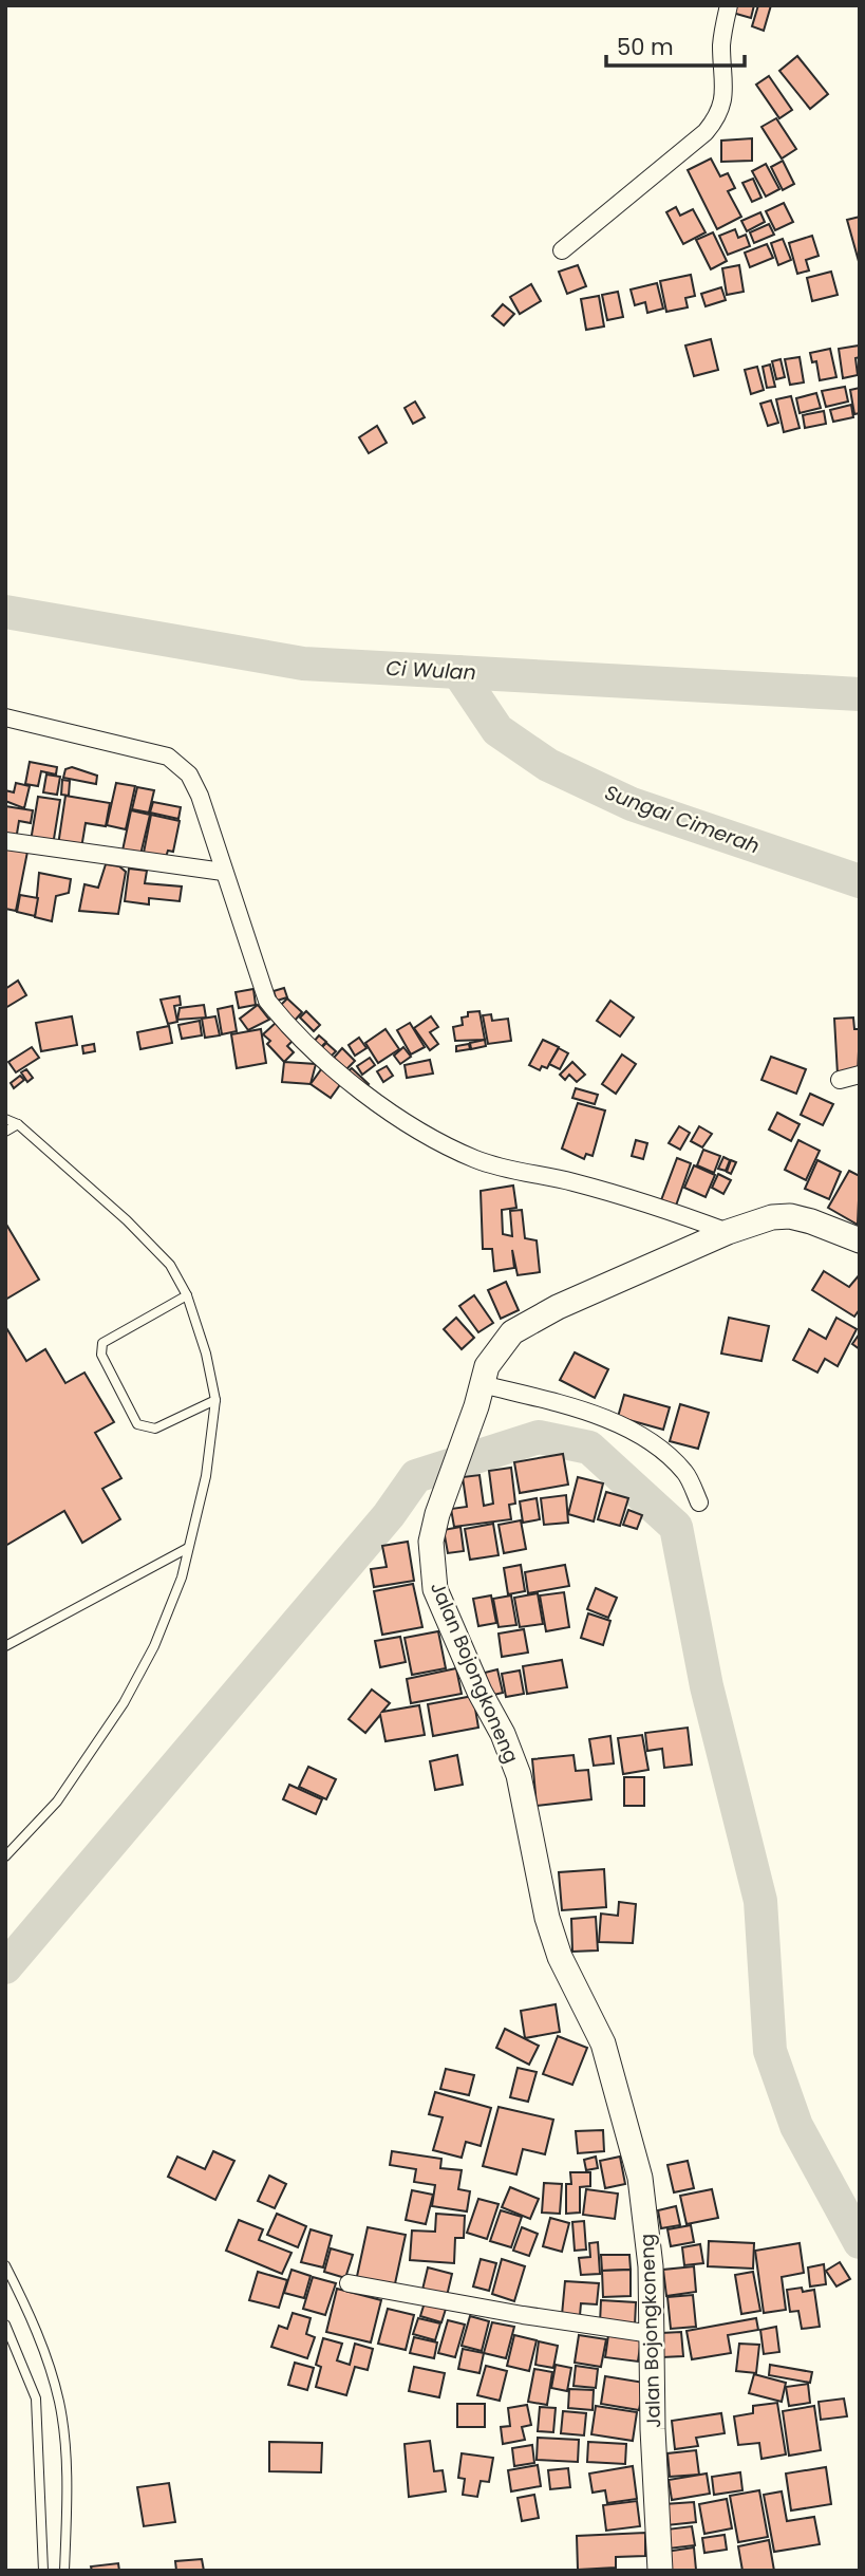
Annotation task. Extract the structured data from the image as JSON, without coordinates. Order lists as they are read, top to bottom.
{
  "streets": {
    "main road": ["Jalan Bojongkoneng"]
  },
  "water": ["Ci Wulan", "Sungai Cimerah"],
  "scale_bar": "50 m"
}
